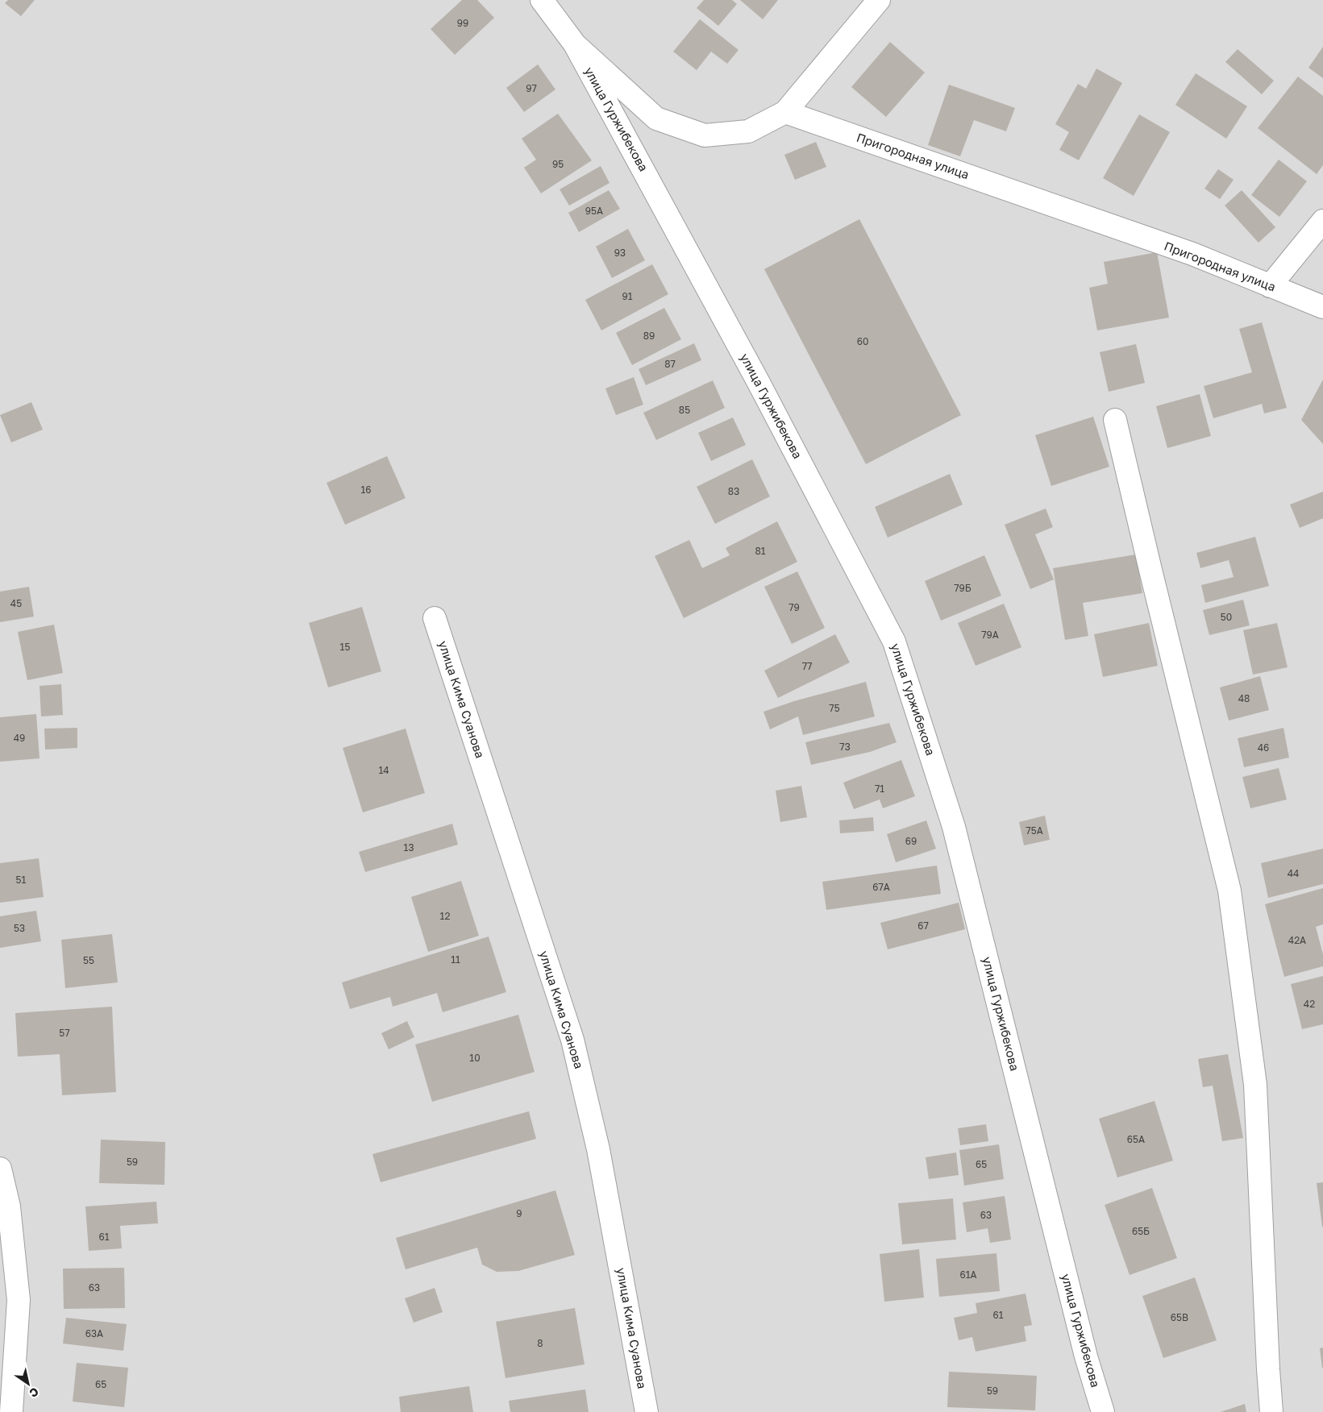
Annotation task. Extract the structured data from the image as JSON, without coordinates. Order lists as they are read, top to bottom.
{
  "streets": {
    "street": ["улица Гуржибекова", "Пригородная улица", "улица Кима Суанова"]
  },
  "house_numbers": [
    "99",
    "97",
    "95",
    "95А",
    "93",
    "91",
    "89",
    "60",
    "87",
    "85",
    "16",
    "83",
    "81",
    "79Б",
    "45",
    "79",
    "50",
    "79А",
    "15",
    "77",
    "48",
    "75",
    "49",
    "73",
    "46",
    "14",
    "71",
    "75А",
    "69",
    "13",
    "44",
    "51",
    "67А",
    "12",
    "67",
    "53",
    "42А",
    "11",
    "55",
    "42",
    "57",
    "10",
    "65А",
    "59",
    "65",
    "9",
    "63",
    "65Б",
    "61",
    "61А",
    "63",
    "61",
    "65В",
    "63А",
    "8",
    "65",
    "59"
  ],
  "north": "bottom right"
}
